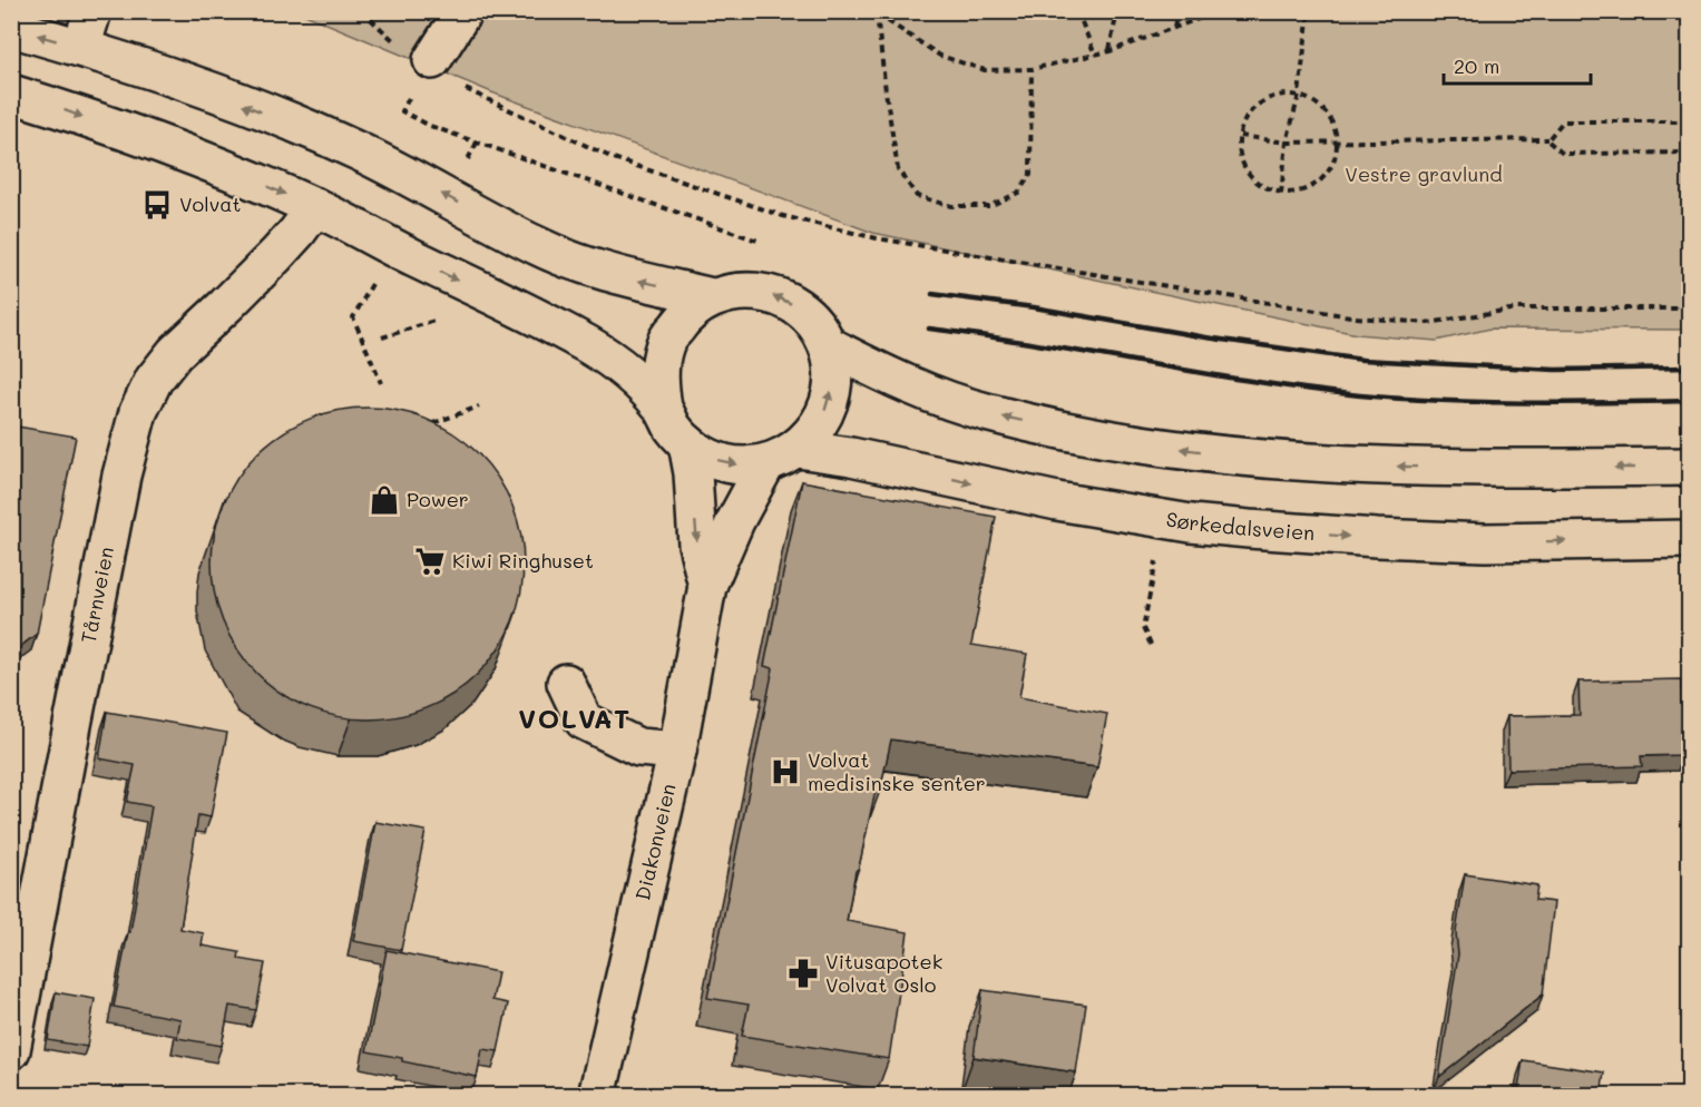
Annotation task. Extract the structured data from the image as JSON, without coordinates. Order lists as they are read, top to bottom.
{
  "streets": {
    "main road": ["Sørkedalsveien", "Tårnveien", "Diakonveien"]
  },
  "crossings": [
    ["Sørkedalsveien", "Diakonveien"]
  ],
  "districts": ["VOLVAT"],
  "parks": ["Vestre gravlund"],
  "places": {
    "bus stop": ["Volvat"],
    "shop": ["Power"],
    "supermarket": ["Kiwi Ringhuset"],
    "hospital": ["Volvat medisinske senter"],
    "pharmacy": ["Vitusapotek Volvat Oslo"]
  },
  "scale_bar": "20 m"
}
